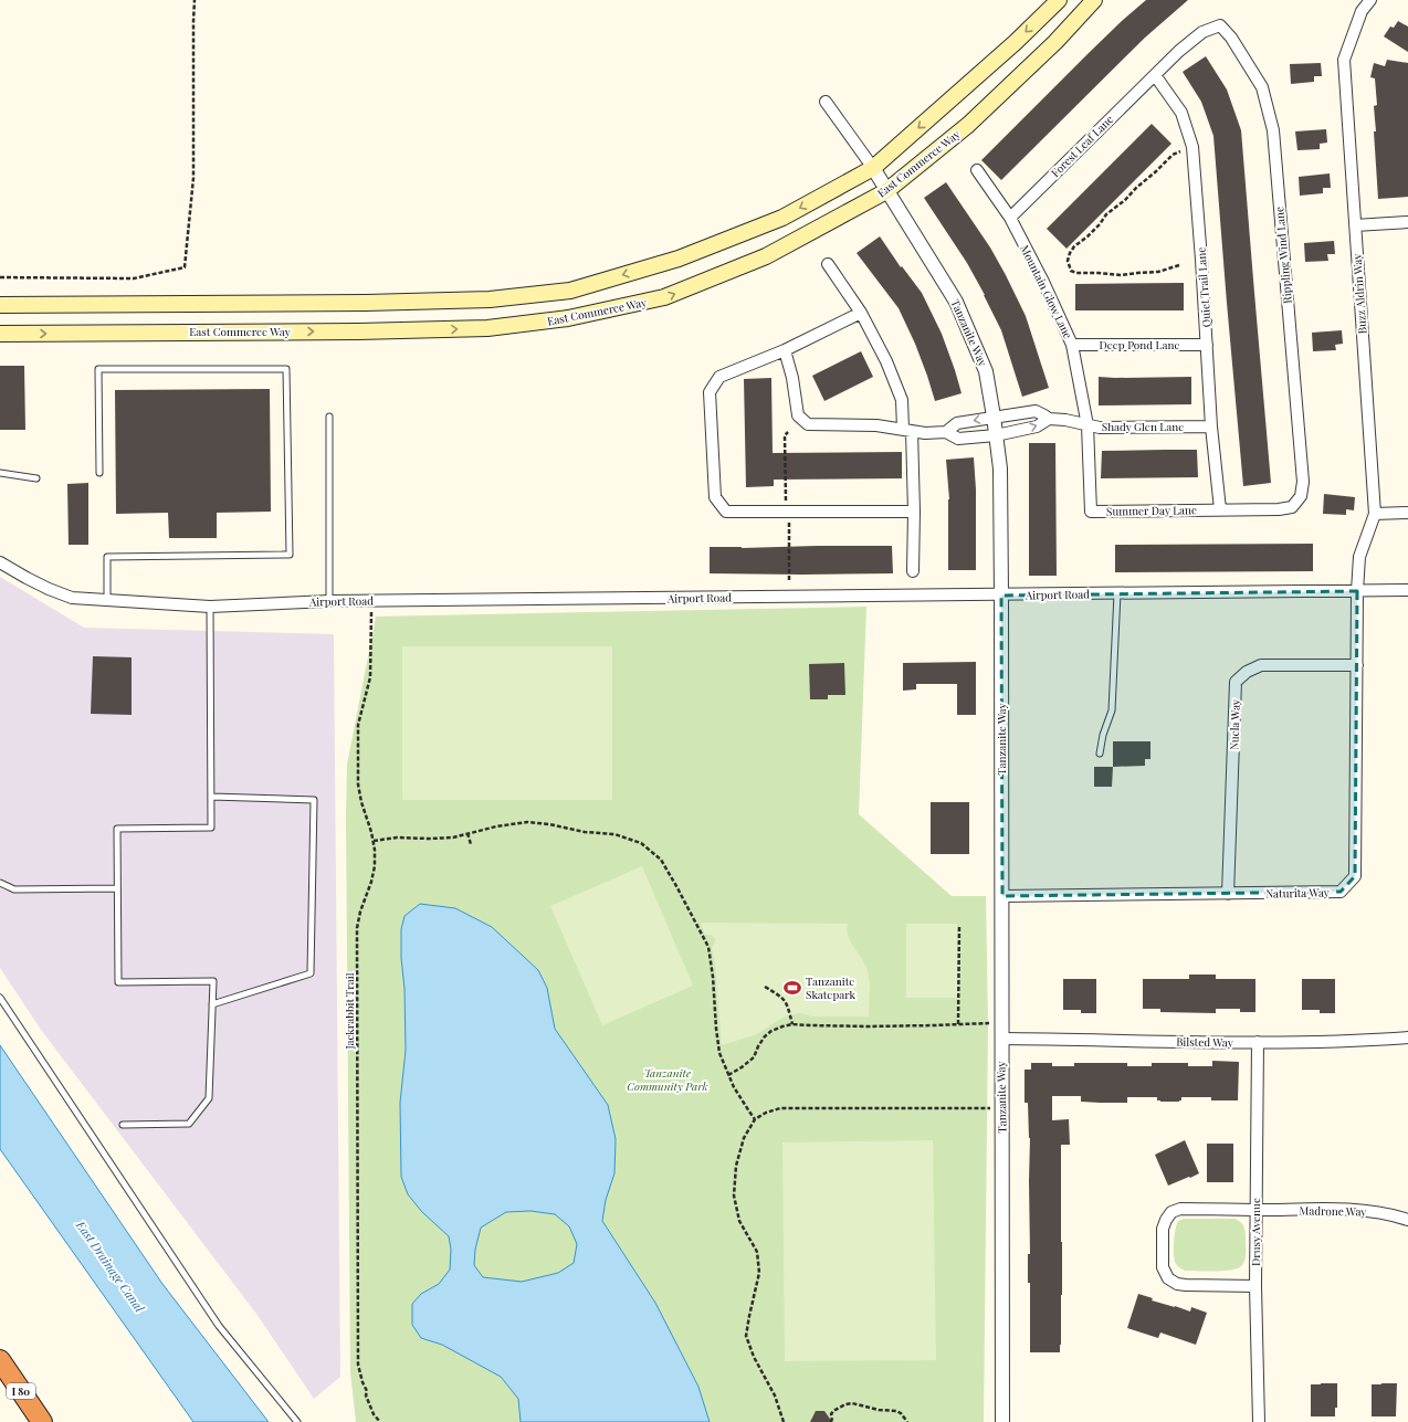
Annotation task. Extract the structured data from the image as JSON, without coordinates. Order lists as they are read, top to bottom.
{
  "streets": {
    "highway": ["I 80"],
    "main road": ["East Commerce Way"],
    "street": [
      "Forest Leaf Lane",
      "Rippling Wind Lane",
      "Quiet Trail Lane",
      "Mountain Glow Lane",
      "Buzz Aldrin Way",
      "Tanzanite Way",
      "Deep Pond Lane",
      "Shady Glen Lane",
      "Summer Day Lane",
      "Airport Road",
      "Nucla Way",
      "Naturita Way",
      "Bilsted Way",
      "Madrone Way",
      "Drusy Avenue"
    ],
    "path": ["Jackrabbit Trail"]
  },
  "crossings": [
    ["Forest Leaf Lane", "Rippling Wind Lane"],
    ["Forest Leaf Lane", "Quiet Trail Lane"],
    ["Forest Leaf Lane", "Mountain Glow Lane"],
    ["East Commerce Way", "Tanzanite Way"],
    ["Rippling Wind Lane", "Quiet Trail Lane"],
    ["Rippling Wind Lane", "Summer Day Lane"],
    ["Quiet Trail Lane", "Deep Pond Lane"],
    ["Quiet Trail Lane", "Shady Glen Lane"],
    ["Quiet Trail Lane", "Summer Day Lane"],
    ["Mountain Glow Lane", "Deep Pond Lane"],
    ["Mountain Glow Lane", "Shady Glen Lane"],
    ["Mountain Glow Lane", "Summer Day Lane"],
    ["Buzz Aldrin Way", "Airport Road"],
    ["Buzz Aldrin Way", "Naturita Way"],
    ["Tanzanite Way", "Shady Glen Lane"],
    ["Tanzanite Way", "Airport Road"],
    ["Tanzanite Way", "Naturita Way"],
    ["Tanzanite Way", "Bilsted Way"],
    ["Shady Glen Lane", "Summer Day Lane"],
    ["Airport Road", "Naturita Way"],
    ["Airport Road", "Jackrabbit Trail"],
    ["Nucla Way", "Naturita Way"],
    ["Bilsted Way", "Drusy Avenue"],
    ["Madrone Way", "Drusy Avenue"]
  ],
  "water": ["East Drainage Canal"],
  "parks": ["Tanzanite Community Park"],
  "places": {
    "sports": ["Tanzanite Skatepark"]
  }
}
